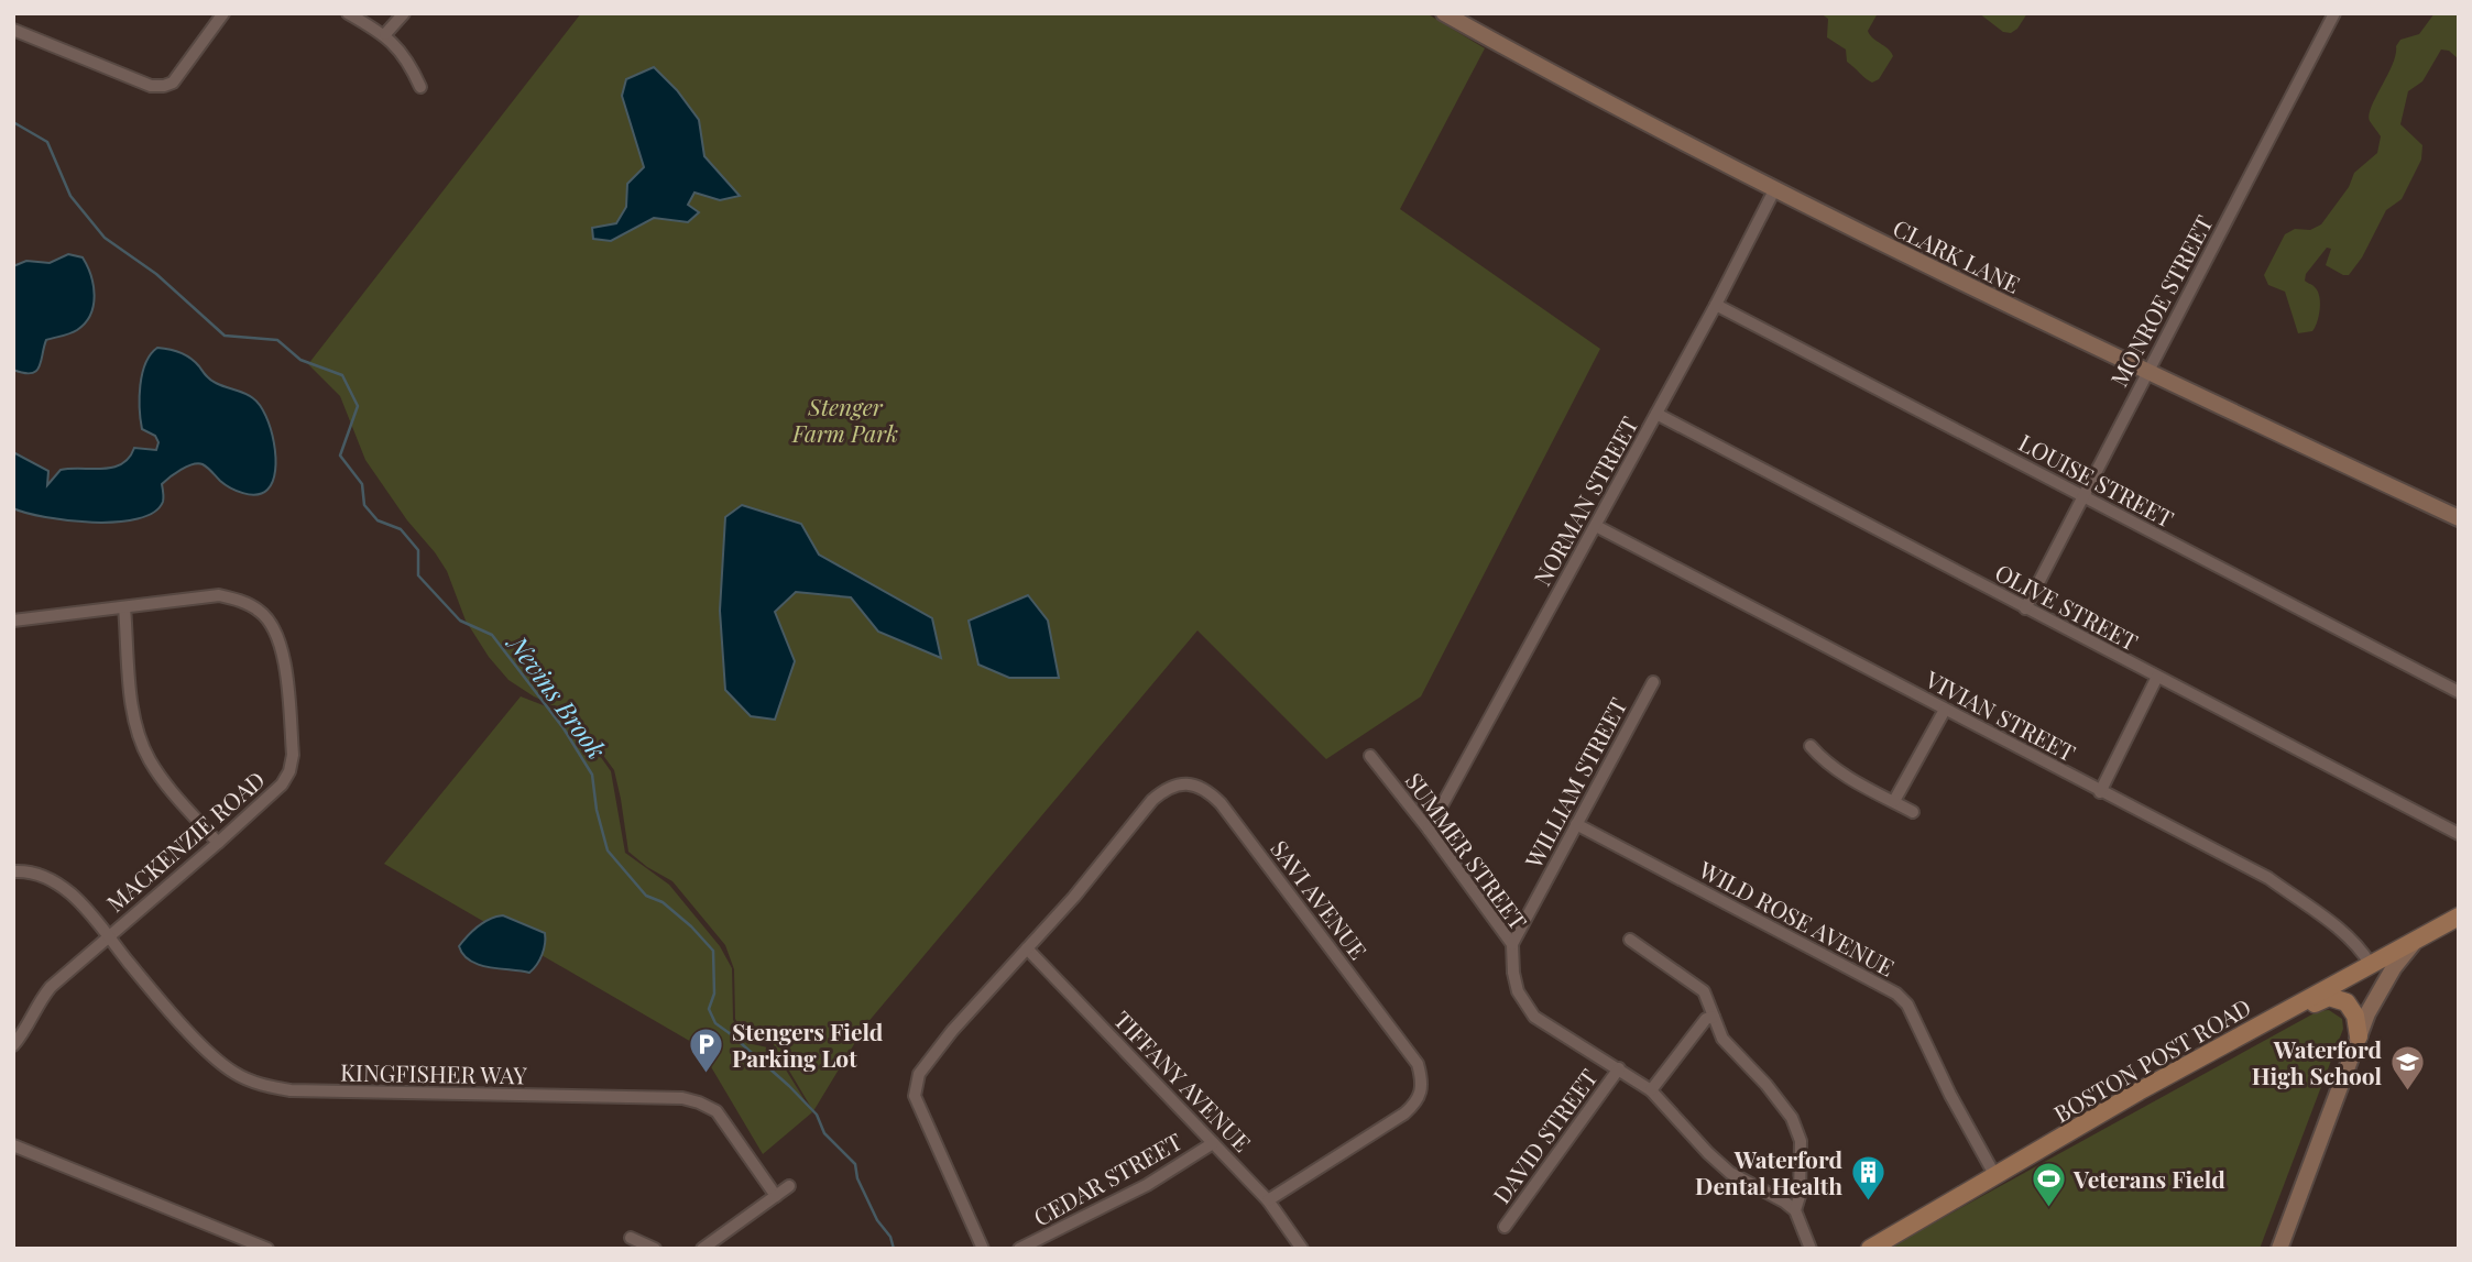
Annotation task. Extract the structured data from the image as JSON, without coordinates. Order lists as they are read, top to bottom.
{
  "streets": {
    "main road": ["CLARK LANE", "BOSTON POST ROAD"],
    "street": [
      "MONROE STREET",
      "LOUISE STREET",
      "NORMAN STREET",
      "OLIVE STREET",
      "VIVIAN STREET",
      "WILLIAM STREET",
      "MACKENZIE ROAD",
      "SUMMER STREET",
      "SAVI AVENUE",
      "WILD ROSE AVENUE",
      "KINGFISHER WAY",
      "TIFFANY AVENUE",
      "DAVID STREET",
      "CEDAR STREET"
    ]
  },
  "crossings": [
    ["CLARK LANE", "MONROE STREET"],
    ["CLARK LANE", "NORMAN STREET"],
    ["MONROE STREET", "LOUISE STREET"],
    ["MONROE STREET", "OLIVE STREET"],
    ["LOUISE STREET", "NORMAN STREET"],
    ["NORMAN STREET", "OLIVE STREET"],
    ["NORMAN STREET", "VIVIAN STREET"],
    ["NORMAN STREET", "SUMMER STREET"],
    ["VIVIAN STREET", "BOSTON POST ROAD"],
    ["WILLIAM STREET", "SUMMER STREET"],
    ["WILLIAM STREET", "WILD ROSE AVENUE"],
    ["MACKENZIE ROAD", "KINGFISHER WAY"],
    ["SUMMER STREET", "DAVID STREET"],
    ["SAVI AVENUE", "TIFFANY AVENUE"],
    ["WILD ROSE AVENUE", "BOSTON POST ROAD"],
    ["TIFFANY AVENUE", "CEDAR STREET"]
  ],
  "water": ["Nevins Brook"],
  "parks": ["Stenger Farm Park"],
  "places": {
    "parking": ["Stengers Field Parking Lot"],
    "school or university": ["Waterford High School"],
    "building": ["Waterford Dental Health"],
    "sports": ["Veterans Field"]
  }
}
